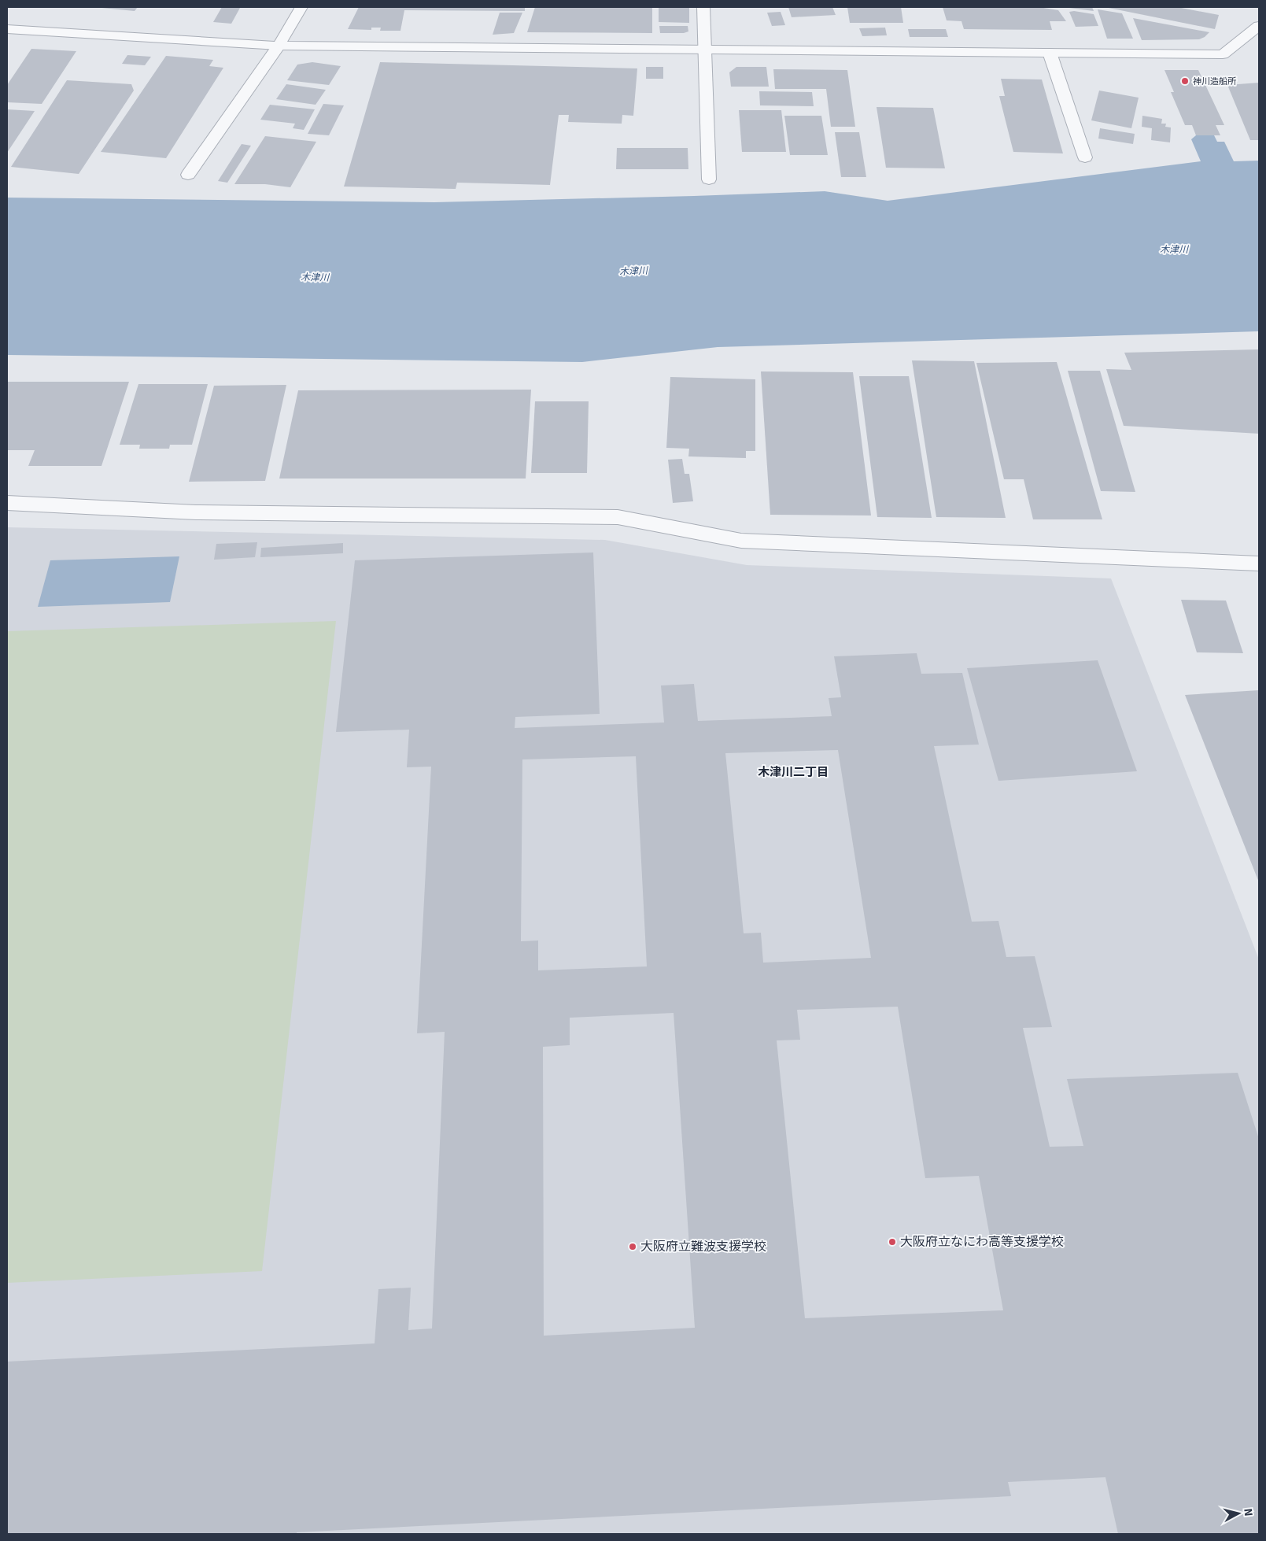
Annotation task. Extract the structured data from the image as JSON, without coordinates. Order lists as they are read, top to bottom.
{
  "districts": ["木津川二丁目"],
  "water": ["木津川"],
  "places": ["神川造船所", "大阪府立なにわ高等支援学校", "大阪府立難波支援学校"],
  "north": "right"
}
